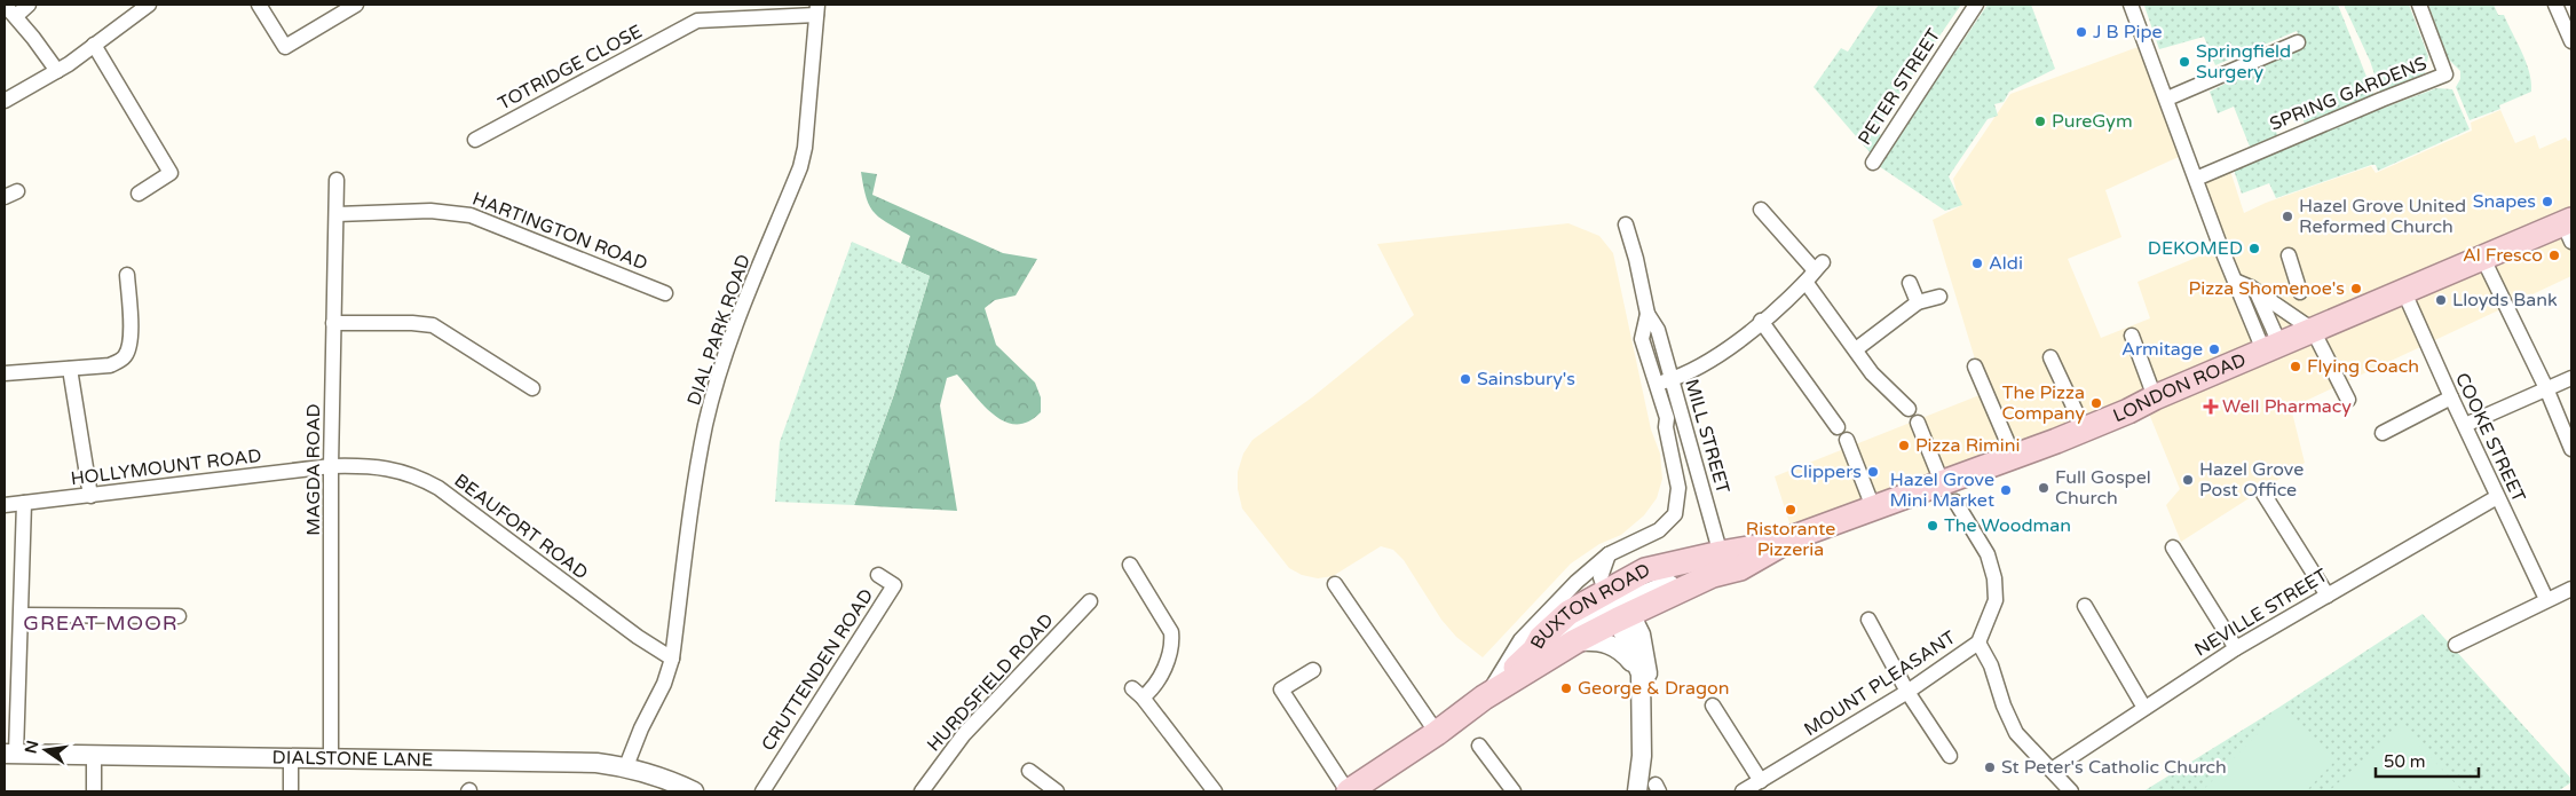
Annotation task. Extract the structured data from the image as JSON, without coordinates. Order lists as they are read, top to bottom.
{
  "streets": {
    "highway": ["LONDON ROAD", "BUXTON ROAD"],
    "street": [
      "TOTRIDGE CLOSE",
      "PETER STREET",
      "SPRING GARDENS",
      "HARTINGTON ROAD",
      "DIAL PARK ROAD",
      "MILL STREET",
      "COOKE STREET",
      "HOLLYMOUNT ROAD",
      "MAGDA ROAD",
      "BEAUFORT ROAD",
      "NEVILLE STREET",
      "CRUTTENDEN ROAD",
      "HURDSFIELD ROAD",
      "MOUNT PLEASANT",
      "DIALSTONE LANE"
    ]
  },
  "crossings": [
    ["TOTRIDGE CLOSE", "DIAL PARK ROAD"],
    ["HARTINGTON ROAD", "MAGDA ROAD"],
    ["DIAL PARK ROAD", "BEAUFORT ROAD"],
    ["DIAL PARK ROAD", "DIALSTONE LANE"],
    ["LONDON ROAD", "MILL STREET"],
    ["LONDON ROAD", "COOKE STREET"],
    ["LONDON ROAD", "BUXTON ROAD"],
    ["LONDON ROAD", "MOUNT PLEASANT"],
    ["MILL STREET", "BUXTON ROAD"],
    ["COOKE STREET", "NEVILLE STREET"],
    ["HOLLYMOUNT ROAD", "MAGDA ROAD"],
    ["HOLLYMOUNT ROAD", "BEAUFORT ROAD"],
    ["MAGDA ROAD", "BEAUFORT ROAD"],
    ["MAGDA ROAD", "DIALSTONE LANE"]
  ],
  "districts": ["GREAT MOOR"],
  "places": {
    "other": [
      "J B Pipe",
      "Springfield Surgery",
      "PureGym",
      "Snapes",
      "Hazel Grove United Reformed Church",
      "DEKOMED",
      "Al Fresco",
      "Aldi",
      "Pizza Shomenoe's",
      "Lloyds Bank",
      "Armitage",
      "Flying Coach",
      "Sainsbury's",
      "The Pizza Company",
      "Pizza Rimini",
      "Clippers",
      "Hazel Grove Post Office",
      "Full Gospel Church",
      "Hazel Grove Mini Market",
      "Ristorante Pizzeria",
      "The Woodman",
      "George & Dragon",
      "St Peter's Catholic Church"
    ],
    "health": ["Well Pharmacy"]
  },
  "scale_bar": "50 m",
  "north": "left"
}
